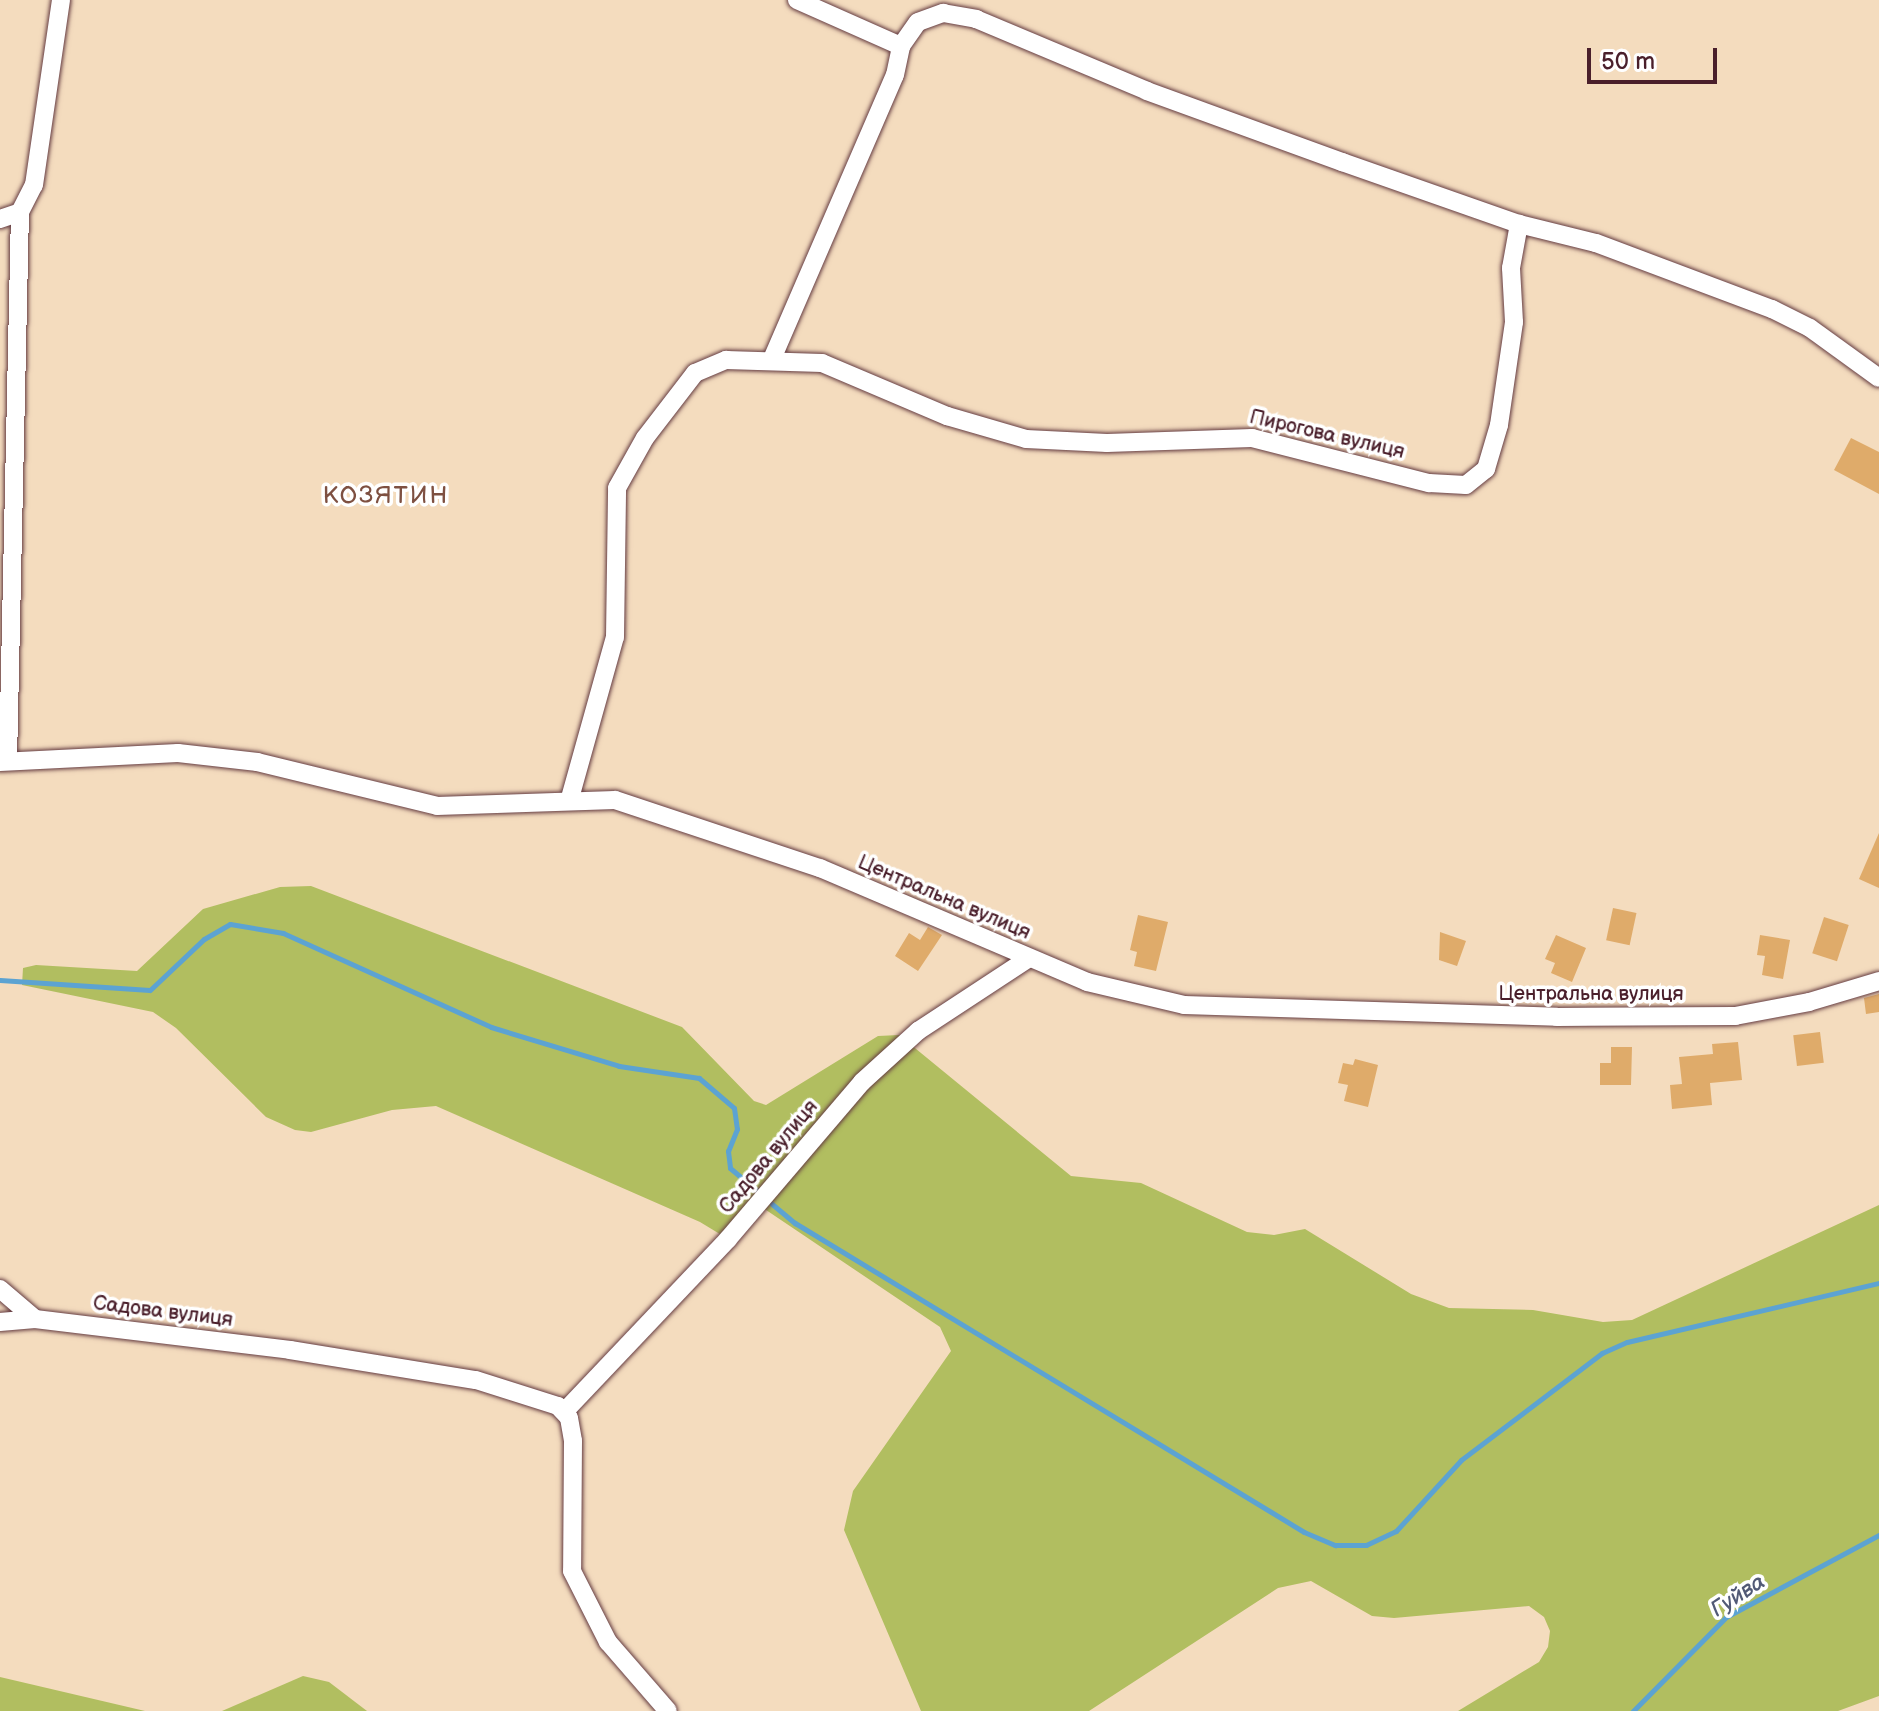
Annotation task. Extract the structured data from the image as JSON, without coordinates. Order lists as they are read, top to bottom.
{
  "streets": {
    "street": ["Пирогова вулиця", "Центральна вулиця", "Садова вулиця"]
  },
  "crossings": [
    ["Пирогова вулиця", "Центральна вулиця"],
    ["Центральна вулиця", "Садова вулиця"]
  ],
  "districts": ["КОЗЯТИН"],
  "water": ["Гуйва"],
  "scale_bar": "50 m"
}
